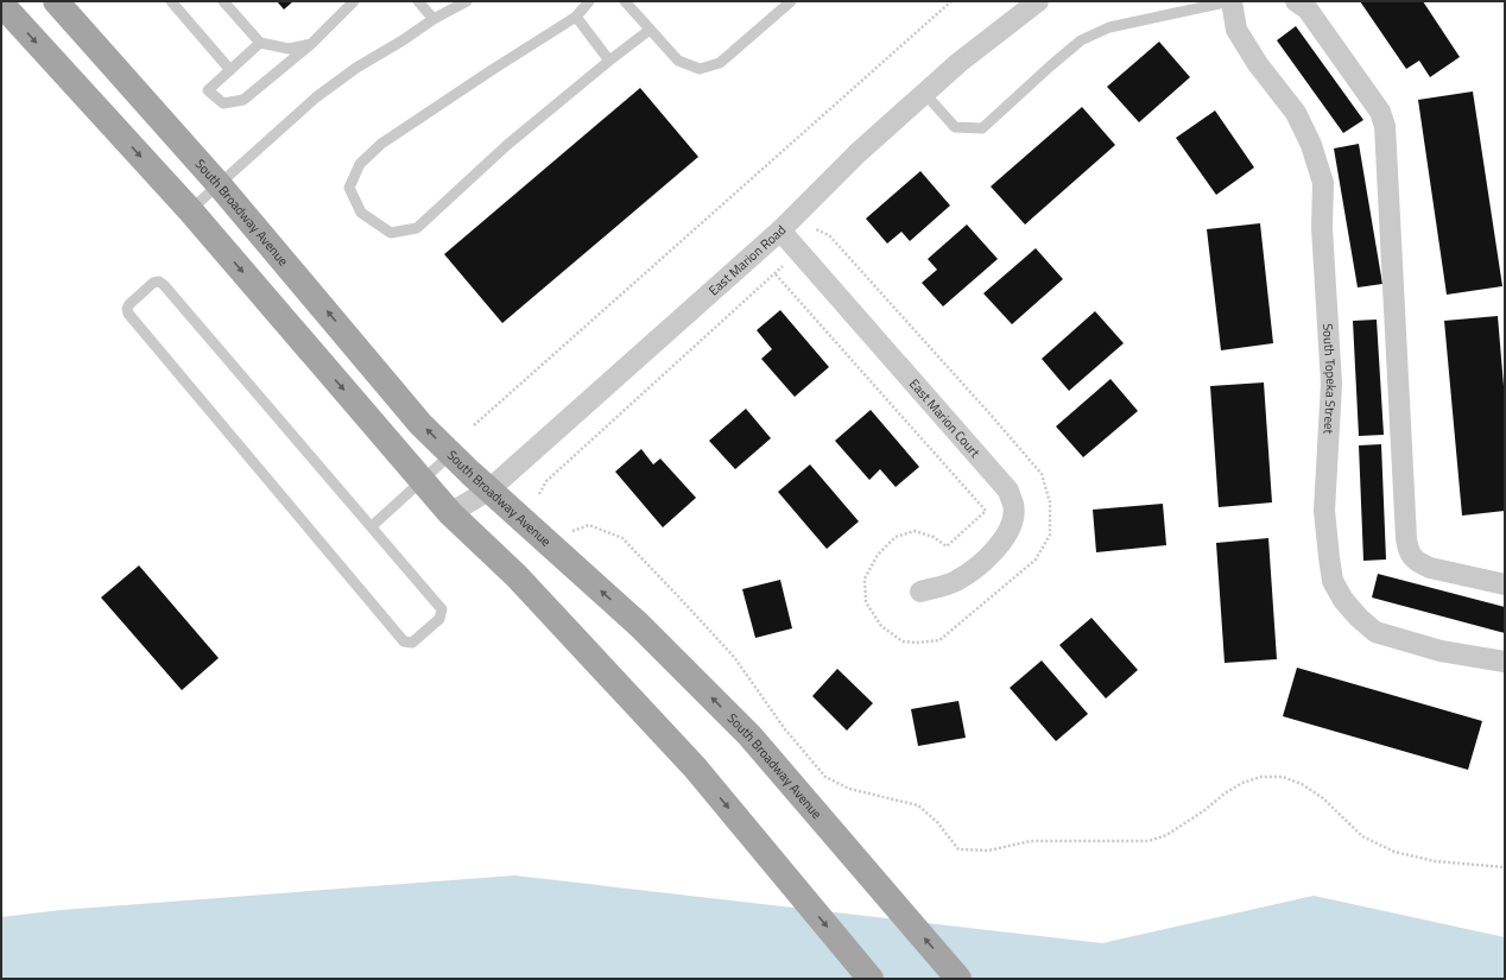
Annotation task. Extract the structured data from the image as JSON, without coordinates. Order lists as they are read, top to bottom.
{
  "streets": {
    "main road": ["South Broadway Avenue"],
    "street": ["East Marion Road", "South Topeka Street", "East Marion Court"]
  },
  "crossings": [
    ["South Broadway Avenue", "East Marion Road"],
    ["East Marion Road", "East Marion Court"]
  ]
}
